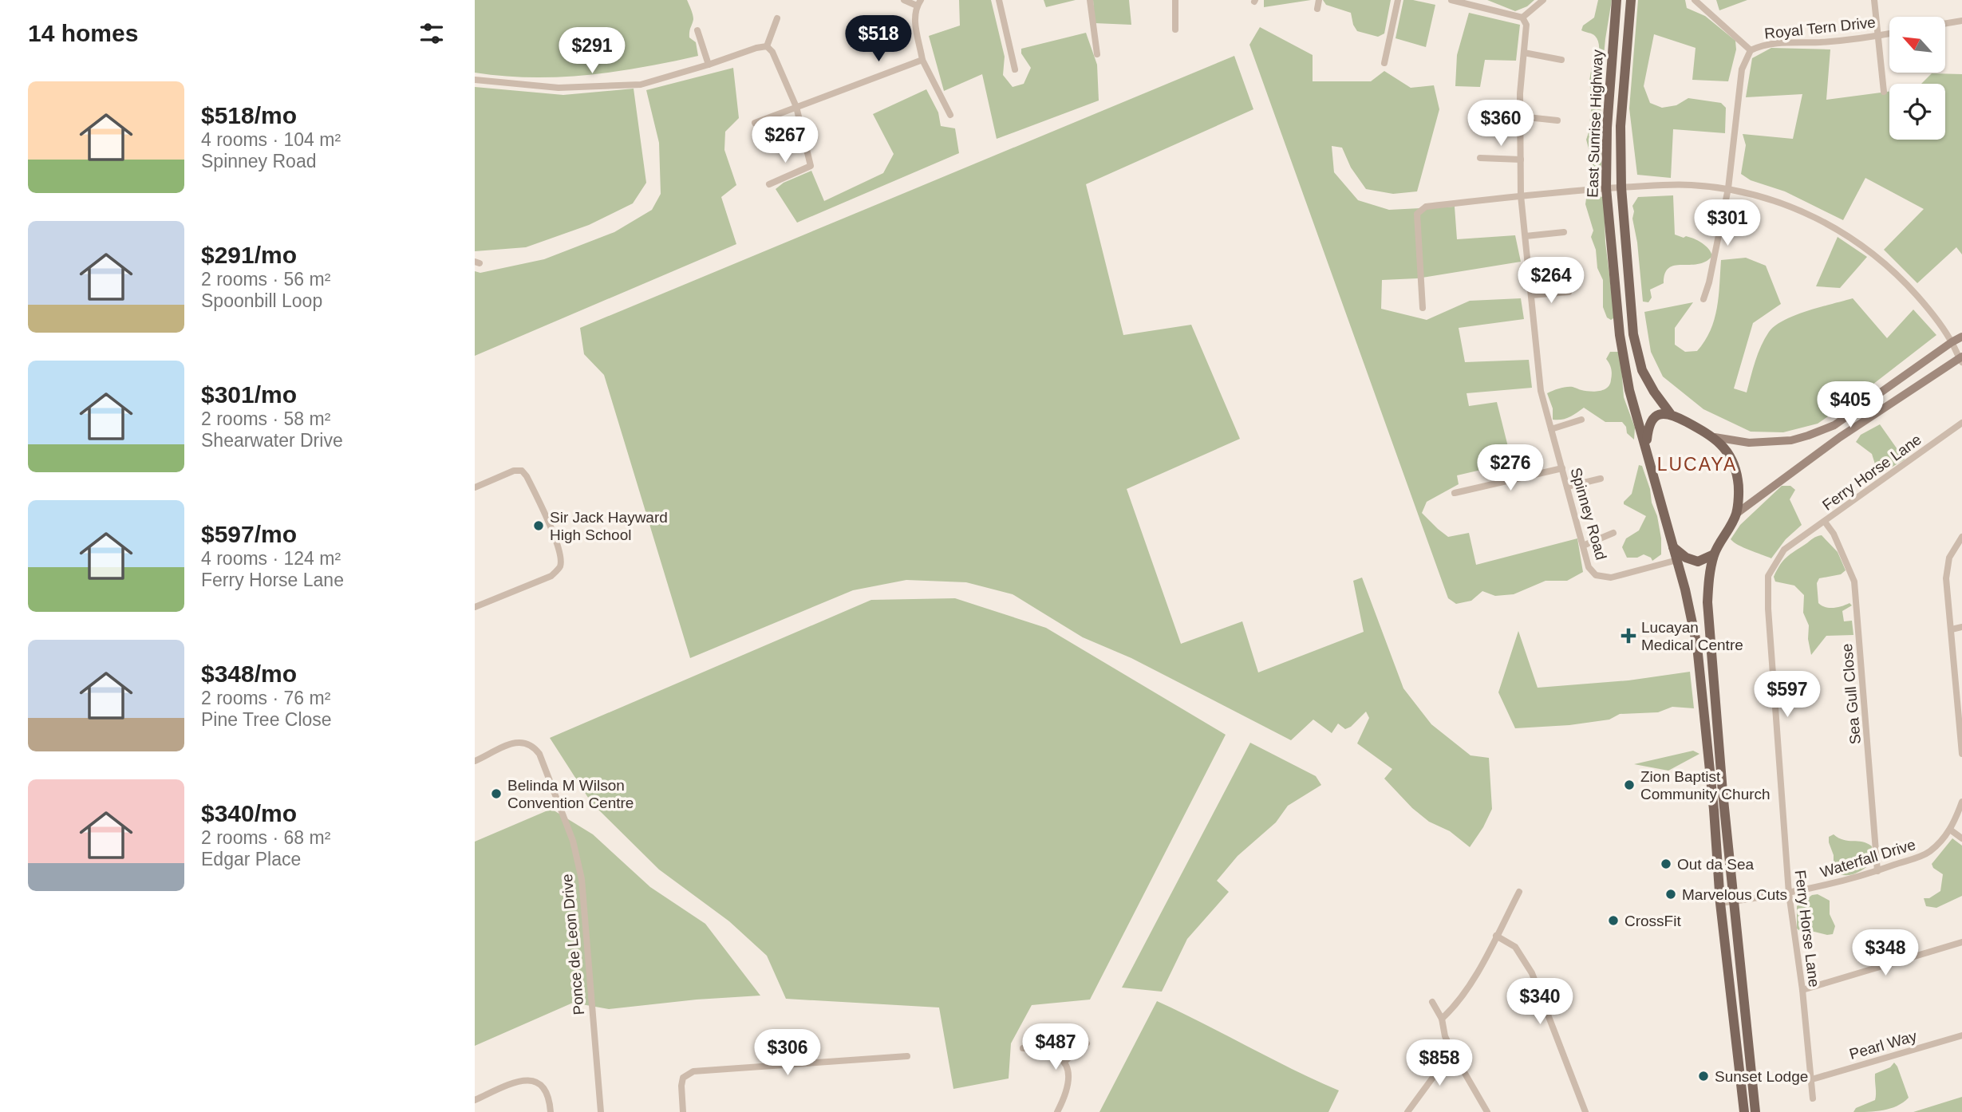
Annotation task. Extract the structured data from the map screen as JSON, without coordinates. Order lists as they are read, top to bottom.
{
  "streets": {
    "main road": ["East Sunrise Highway"],
    "street": [
      "Royal Tern Drive",
      "Ferry Horse Lane",
      "Spinney Road",
      "Sea Gull Close",
      "Waterfall Drive",
      "Ponce de Leon Drive",
      "Pearl Way"
    ]
  },
  "crossings": [
    ["Ferry Horse Lane", "Sea Gull Close"],
    ["Ferry Horse Lane", "Waterfall Drive"],
    ["Ferry Horse Lane", "Pearl Way"],
    ["Sea Gull Close", "Waterfall Drive"]
  ],
  "districts": ["LUCAYA"],
  "places": {
    "other": [
      "Sir Jack Hayward High School",
      "Zion Baptist Community Church",
      "Belinda M Wilson Convention Centre",
      "Out da Sea",
      "Marvelous Cuts",
      "CrossFit",
      "Sunset Lodge"
    ],
    "health": ["Lucayan Medical Centre"]
  },
  "north": "top left",
  "page": {
    "heading": "14 homes",
    "price": [
      "$518",
      "$291",
      "$360",
      "$267",
      "$301",
      "$264",
      "$405",
      "$276",
      "$597",
      "$348",
      "$340",
      "$487",
      "$306",
      "$858"
    ],
    "list": [
      {
        "name": "$518/mo",
        "note": "4 rooms · 104 m² · Spinney Road"
      },
      {
        "name": "$291/mo",
        "note": "2 rooms · 56 m² · Spoonbill Loop"
      },
      {
        "name": "$301/mo",
        "note": "2 rooms · 58 m² · Shearwater Drive"
      },
      {
        "name": "$597/mo",
        "note": "4 rooms · 124 m² · Ferry Horse Lane"
      },
      {
        "name": "$348/mo",
        "note": "2 rooms · 76 m² · Pine Tree Close"
      },
      {
        "name": "$340/mo",
        "note": "2 rooms · 68 m² · Edgar Place"
      }
    ]
  }
}
